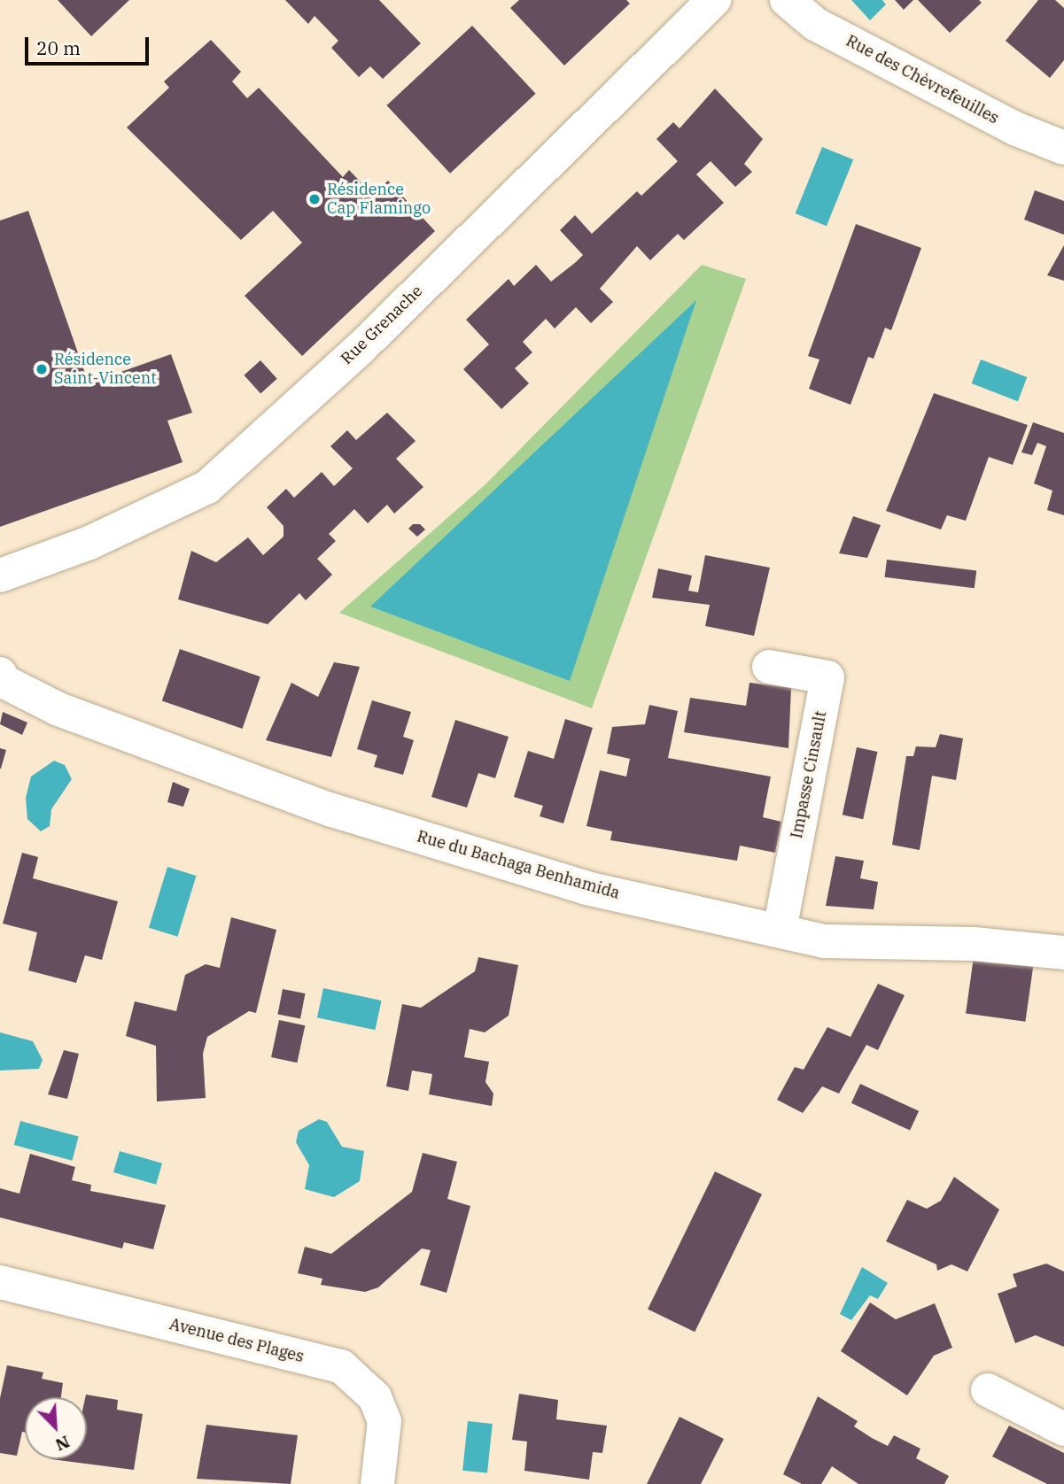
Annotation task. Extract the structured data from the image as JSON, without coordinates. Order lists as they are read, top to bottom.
{
  "streets": {
    "street": [
      "Rue des Chèvrefeuilles",
      "Rue Grenache",
      "Impasse Cinsault",
      "Rue du Bachaga Benhamida",
      "Avenue des Plages"
    ]
  },
  "crossings": [
    ["Impasse Cinsault", "Rue du Bachaga Benhamida"]
  ],
  "places": ["Résidence Cap Flamingo", "Résidence Saint-Vincent"],
  "scale_bar": "20 m",
  "north": "bottom right"
}
